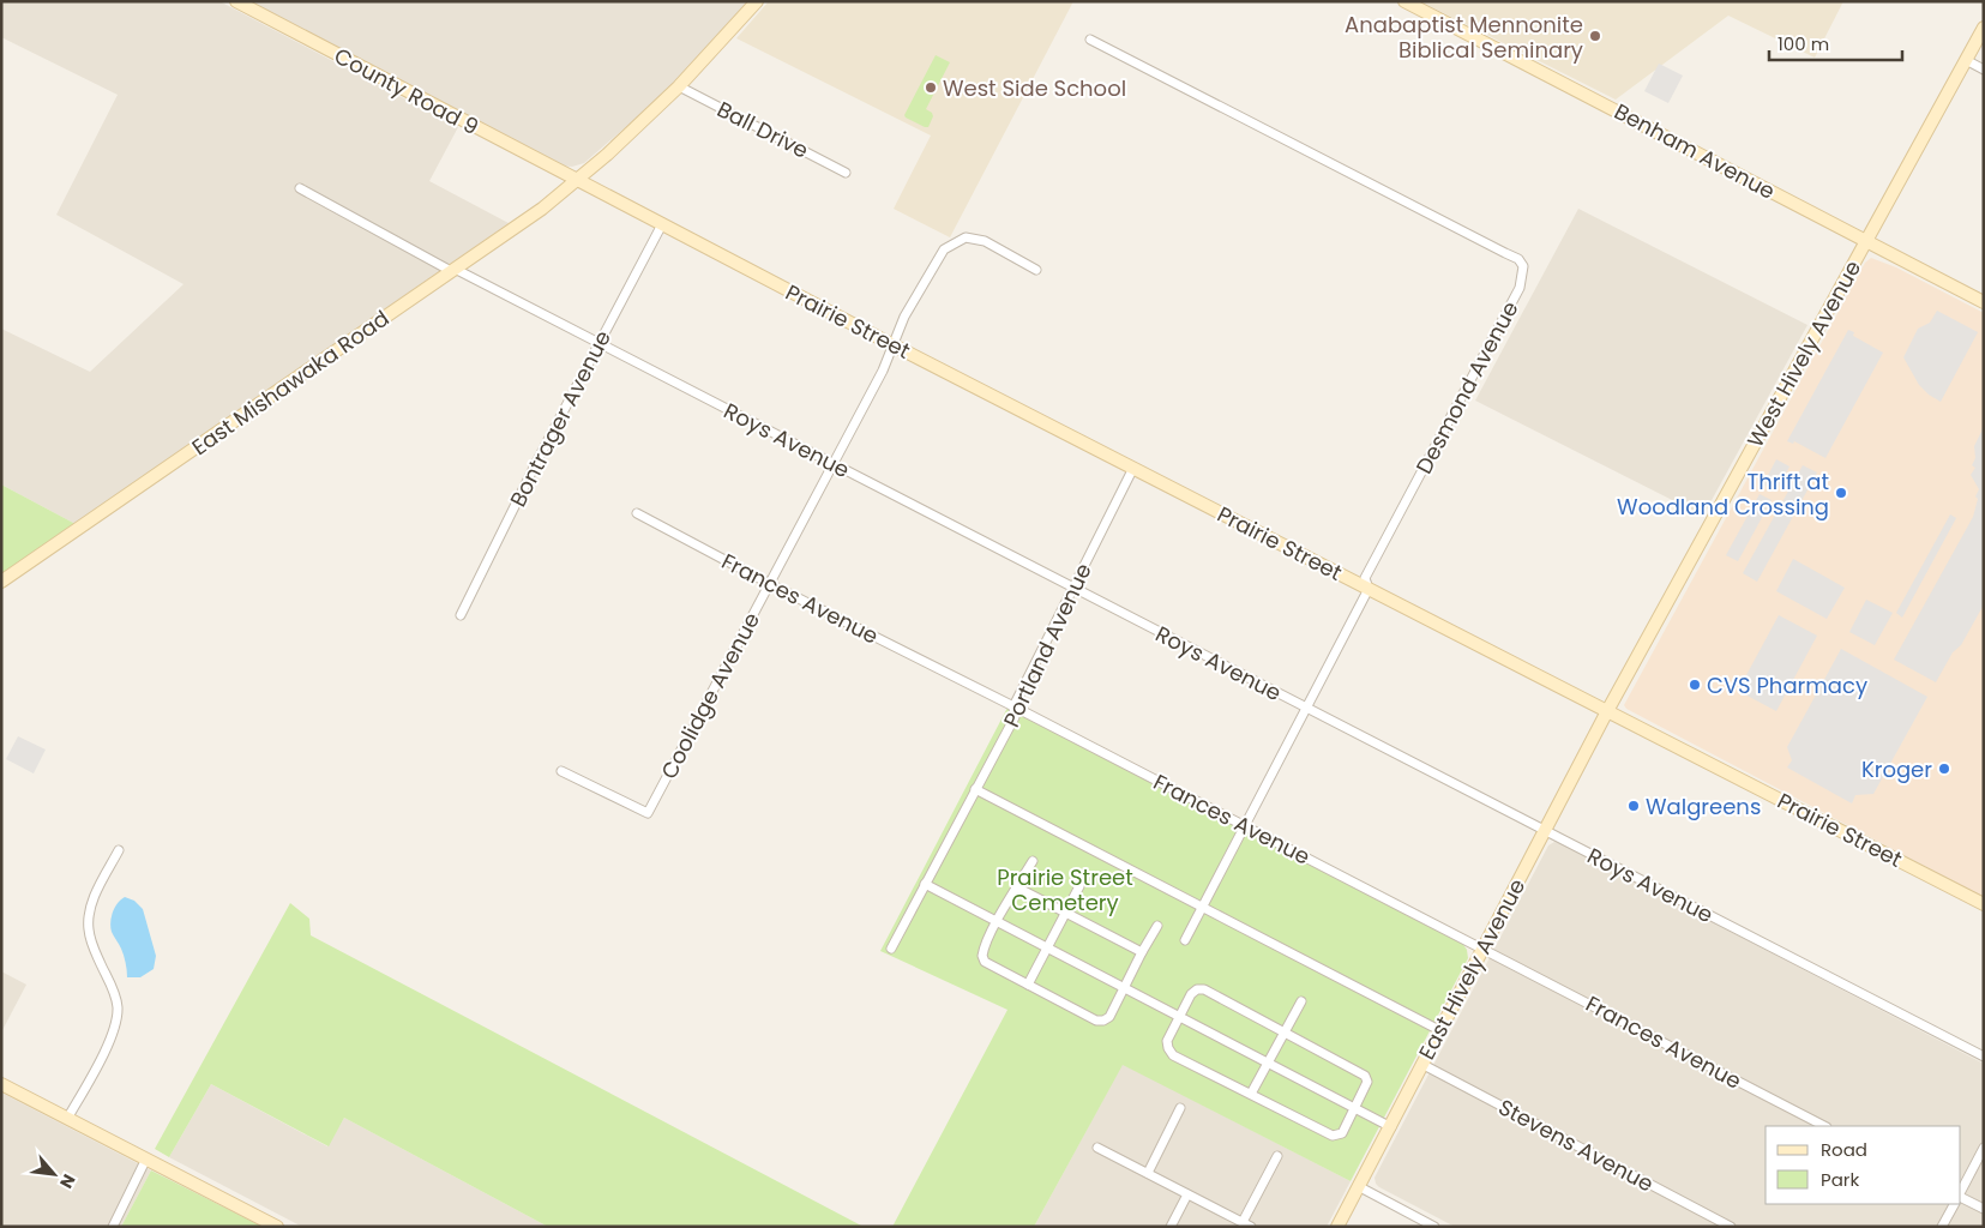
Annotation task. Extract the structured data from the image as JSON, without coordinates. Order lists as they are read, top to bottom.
{
  "streets": {
    "main road": [
      "County Road 9",
      "Benham Avenue",
      "Prairie Street",
      "West Hively Avenue",
      "East Mishawaka Road",
      "East Hively Avenue"
    ],
    "street": [
      "Ball Drive",
      "Desmond Avenue",
      "Bontrager Avenue",
      "Roys Avenue",
      "Frances Avenue",
      "Portland Avenue",
      "Coolidge Avenue",
      "Stevens Avenue"
    ]
  },
  "crossings": [
    ["County Road 9", "Prairie Street"],
    ["County Road 9", "East Mishawaka Road"],
    ["Ball Drive", "East Mishawaka Road"],
    ["Benham Avenue", "West Hively Avenue"],
    ["Prairie Street", "West Hively Avenue"],
    ["Prairie Street", "East Mishawaka Road"],
    ["Prairie Street", "Desmond Avenue"],
    ["Prairie Street", "Bontrager Avenue"],
    ["Prairie Street", "Portland Avenue"],
    ["Prairie Street", "Coolidge Avenue"],
    ["Prairie Street", "East Hively Avenue"],
    ["West Hively Avenue", "East Hively Avenue"],
    ["East Mishawaka Road", "Roys Avenue"],
    ["Desmond Avenue", "Roys Avenue"],
    ["Desmond Avenue", "Frances Avenue"],
    ["Bontrager Avenue", "Roys Avenue"],
    ["Roys Avenue", "Portland Avenue"],
    ["Roys Avenue", "Coolidge Avenue"],
    ["Roys Avenue", "East Hively Avenue"],
    ["Frances Avenue", "Portland Avenue"],
    ["Frances Avenue", "Coolidge Avenue"],
    ["Frances Avenue", "East Hively Avenue"],
    ["East Hively Avenue", "Stevens Avenue"]
  ],
  "parks": ["Prairie Street Cemetery"],
  "places": [
    "Anabaptist Mennonite Biblical Seminary",
    "West Side School",
    "Thrift at Woodland Crossing",
    "CVS Pharmacy",
    "Kroger",
    "Walgreens"
  ],
  "legend": ["Road", "Park"],
  "scale_bar": "100 m",
  "north": "bottom right"
}
